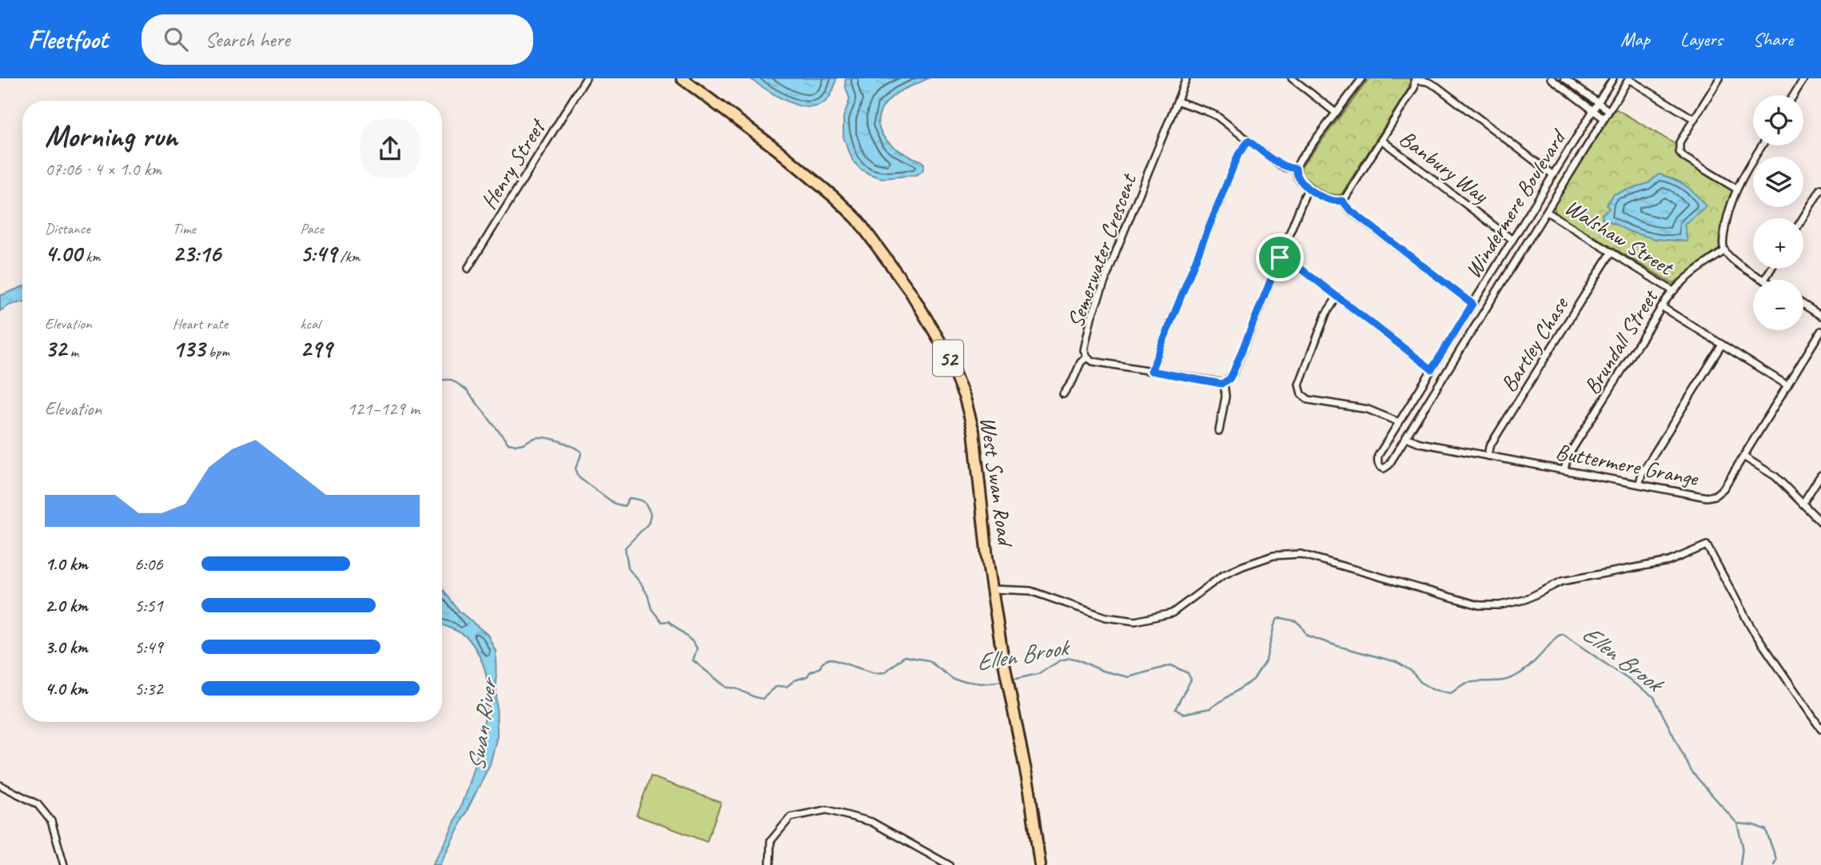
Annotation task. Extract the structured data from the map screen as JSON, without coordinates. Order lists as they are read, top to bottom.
{
  "streets": {
    "main road": ["52", "West Swan Road"],
    "street": [
      "Henry Street",
      "Banbury Way",
      "Windermere Boulevard",
      "Walshaw Street",
      "Semerwater Crescent",
      "Brundall Street",
      "Bartley Chase",
      "Buttermere Grange"
    ]
  },
  "crossings": [
    ["Banbury Way", "Windermere Boulevard"],
    ["Windermere Boulevard", "Walshaw Street"],
    ["Windermere Boulevard", "Buttermere Grange"],
    ["Walshaw Street", "Brundall Street"],
    ["Walshaw Street", "Bartley Chase"],
    ["Brundall Street", "Buttermere Grange"],
    ["Bartley Chase", "Buttermere Grange"]
  ],
  "water": ["Ellen Brook", "Swan River"],
  "page": {
    "header": "Fleetfoot",
    "search": "Search here",
    "nav": ["Map", "Layers", "Share"],
    "map_buttons": ["+", "−"],
    "heading": ["Morning run", "07:06 · 4 × 1.0 km"],
    "stats": [
      ["Distance", "4.00 km"],
      ["Time", "23:16"],
      ["Pace", "5:49 /km"],
      ["Elevation", "32 m"],
      ["Heart rate", "133 bpm"],
      ["kcal", "299"]
    ],
    "chart": ["Elevation", "121–129 m"],
    "list": [
      {
        "name": "1.0 km",
        "note": "6:06"
      },
      {
        "name": "2.0 km",
        "note": "5:51"
      },
      {
        "name": "3.0 km",
        "note": "5:49"
      },
      {
        "name": "4.0 km",
        "note": "5:32"
      }
    ]
  }
}
